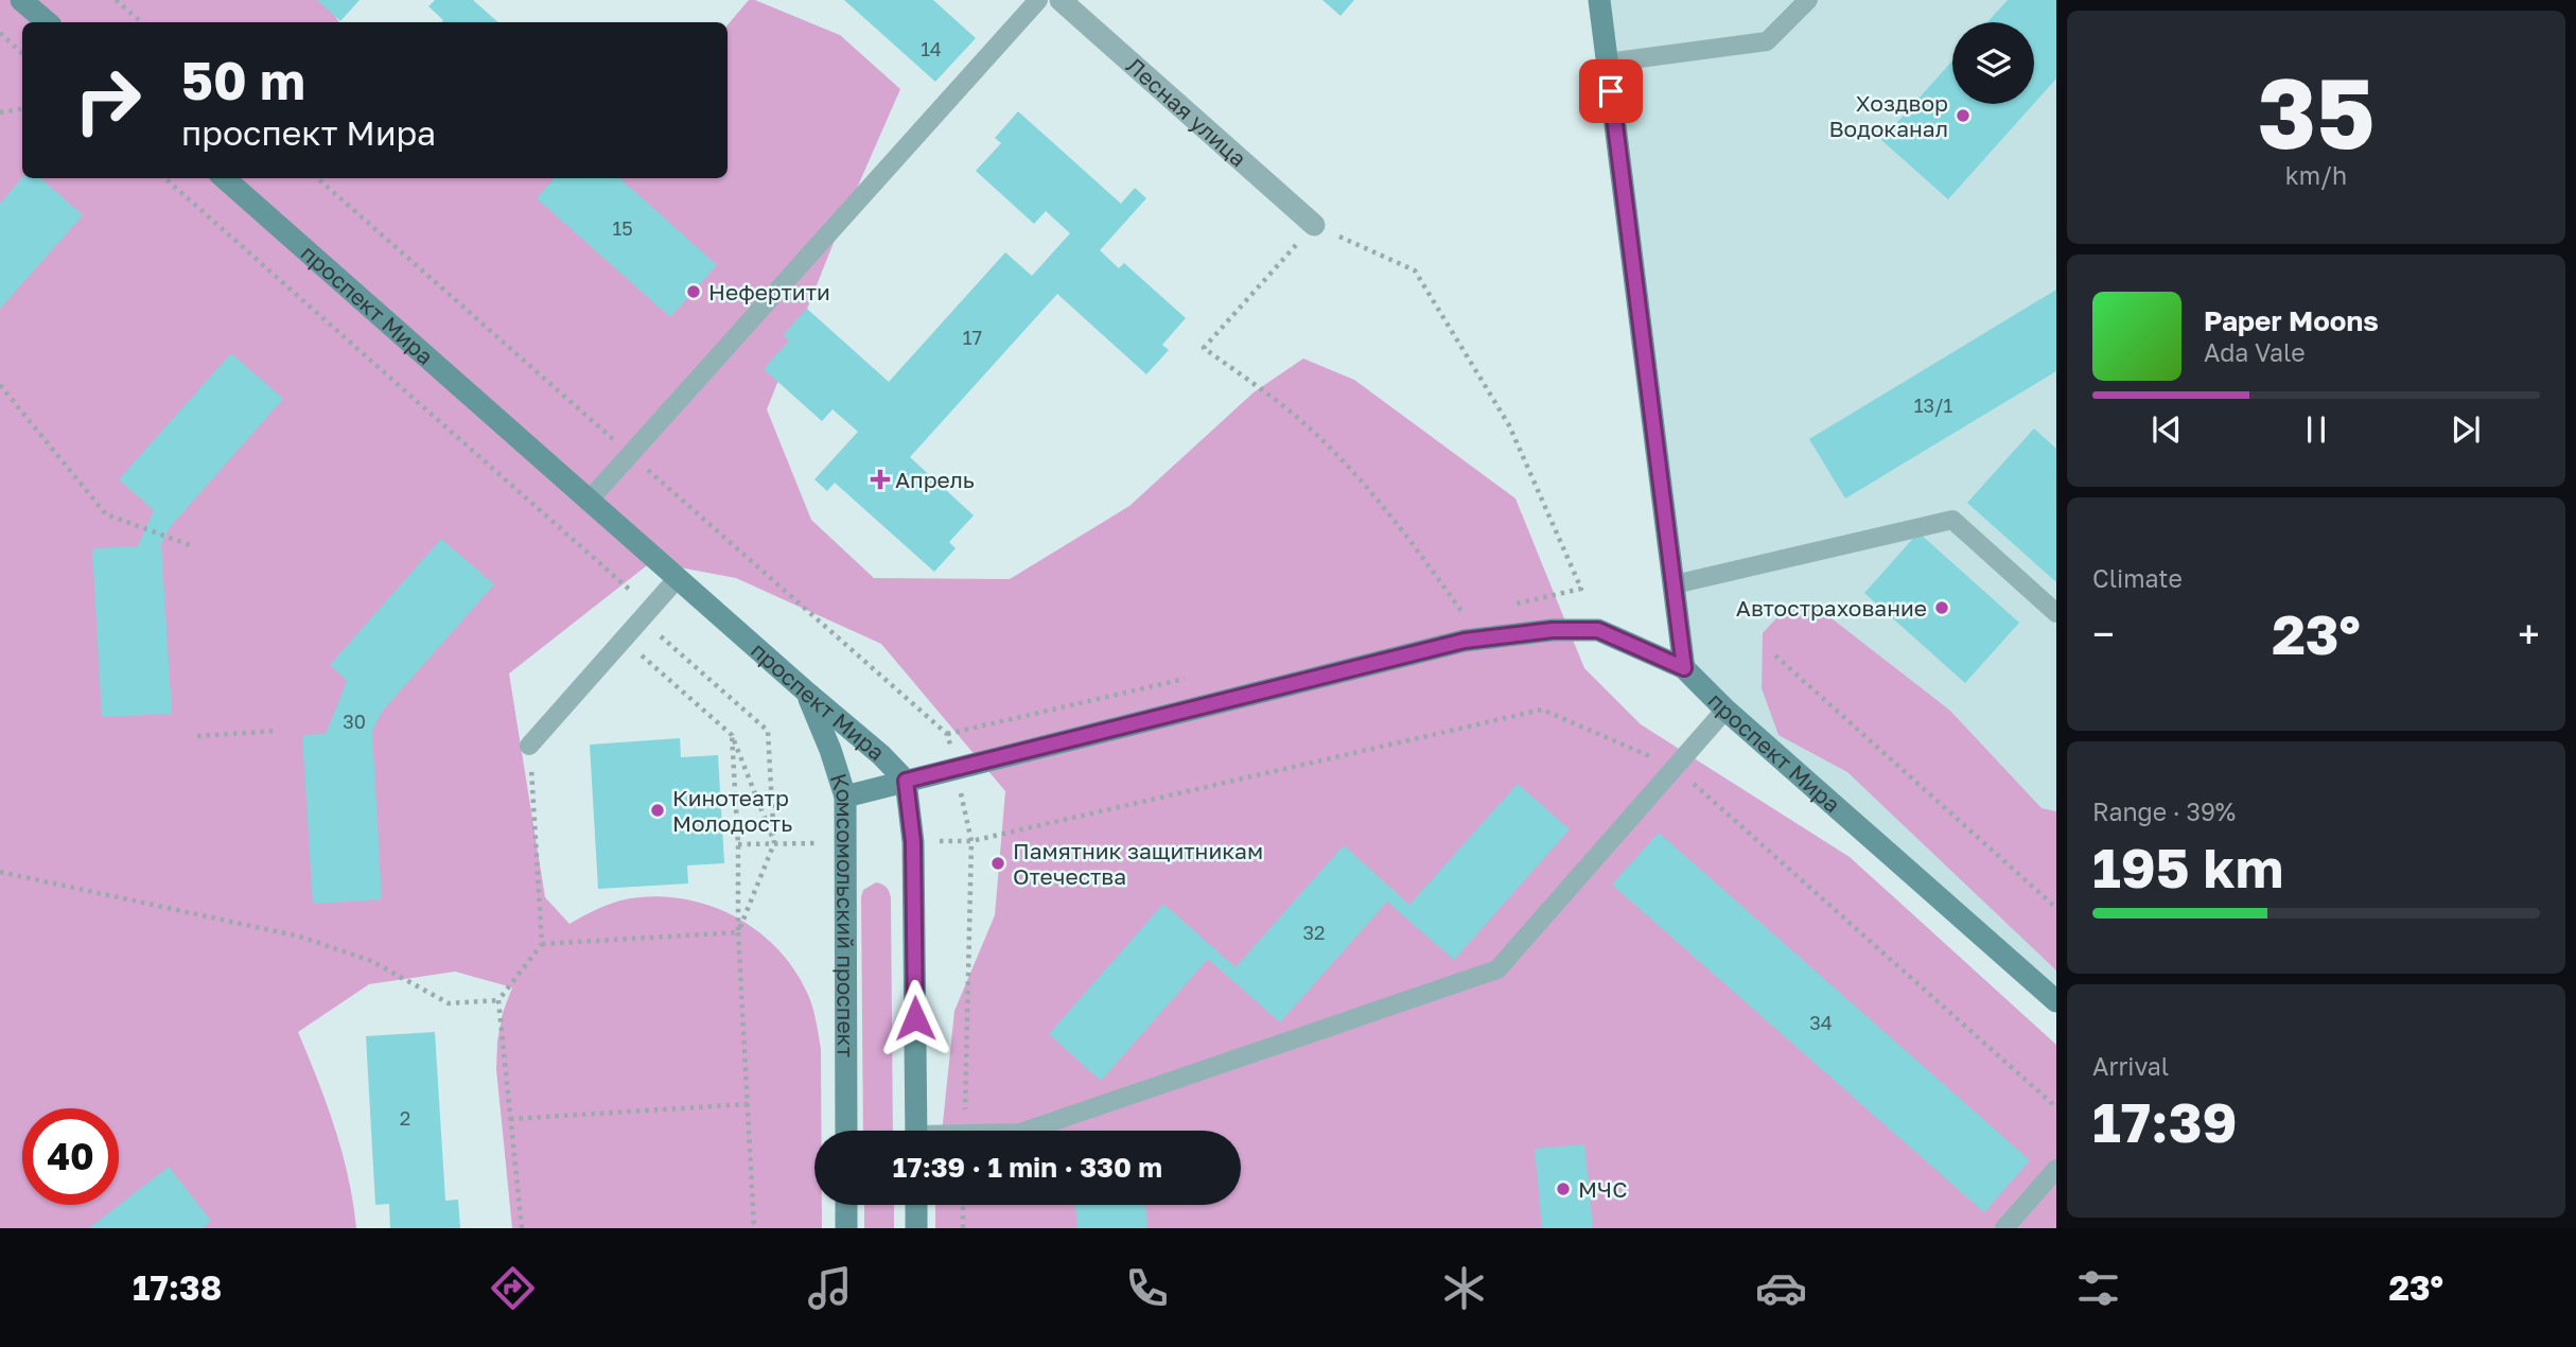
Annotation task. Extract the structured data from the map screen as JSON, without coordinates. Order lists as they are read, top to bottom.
{
  "streets": {
    "street": ["Лесная улица", "проспект Мира", "Комсомольский проспект"]
  },
  "crossings": [
    ["проспект Мира", "Комсомольский проспект"]
  ],
  "places": {
    "other": [
      "Хоздвор Водоканал",
      "Нефертити",
      "Автострахование",
      "Кинотеатр Молодость",
      "Памятник защитникам Отечества",
      "МЧС"
    ],
    "health": ["Апрель"]
  },
  "house_numbers": [
    "14",
    "15",
    "17",
    "13/1",
    "30",
    "32",
    "34",
    "2"
  ],
  "page": {
    "tile": [
      ["35", "km/h"],
      "Climate",
      ["Range · 39%", "195 km"],
      ["Arrival", "17:39"]
    ],
    "turn": ["50 m", "проспект Мира"],
    "song": ["Paper Moons", "Ada Vale"],
    "heat": ["−", "23°", "+"],
    "limit": "40",
    "trip": "17:39 · 1 min · 330 m",
    "tabs": ["17:38", "23°"]
  }
}
